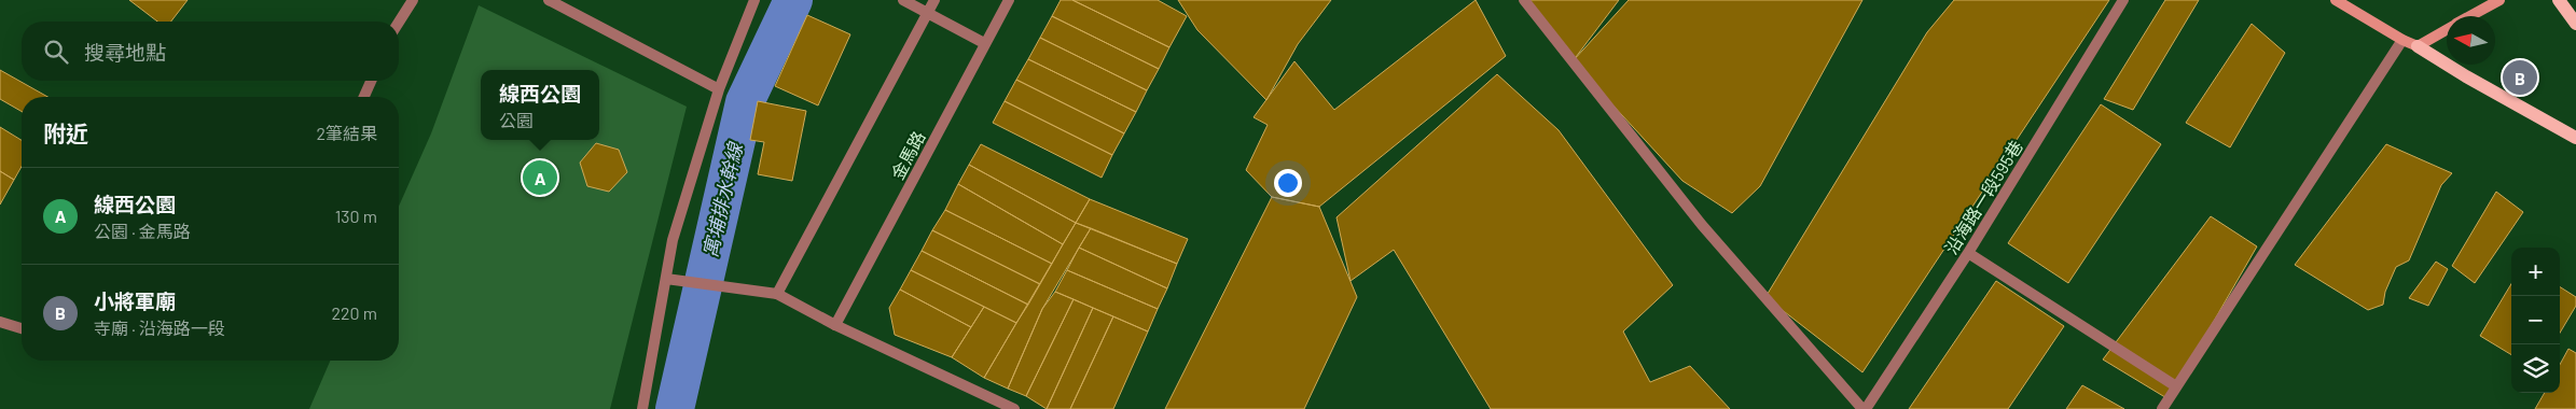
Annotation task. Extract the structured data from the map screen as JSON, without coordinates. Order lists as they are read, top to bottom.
{
  "streets": {
    "street": ["金馬路", "沿海路一段595巷"]
  },
  "water": ["寓埔排水幹線"],
  "north": "left",
  "page": {
    "search": "搜尋地點",
    "pins": ["B", "A"],
    "popup": ["線西公園", "公園"],
    "heading": ["附近", "2筆結果"],
    "list": [
      {
        "mark": "A",
        "name": "線西公園",
        "note": "公園 · 金馬路",
        "value": "130 m"
      },
      {
        "mark": "B",
        "name": "小將軍廟",
        "note": "寺廟 · 沿海路一段",
        "value": "220 m"
      }
    ],
    "map_buttons": ["+", "−"]
  }
}
